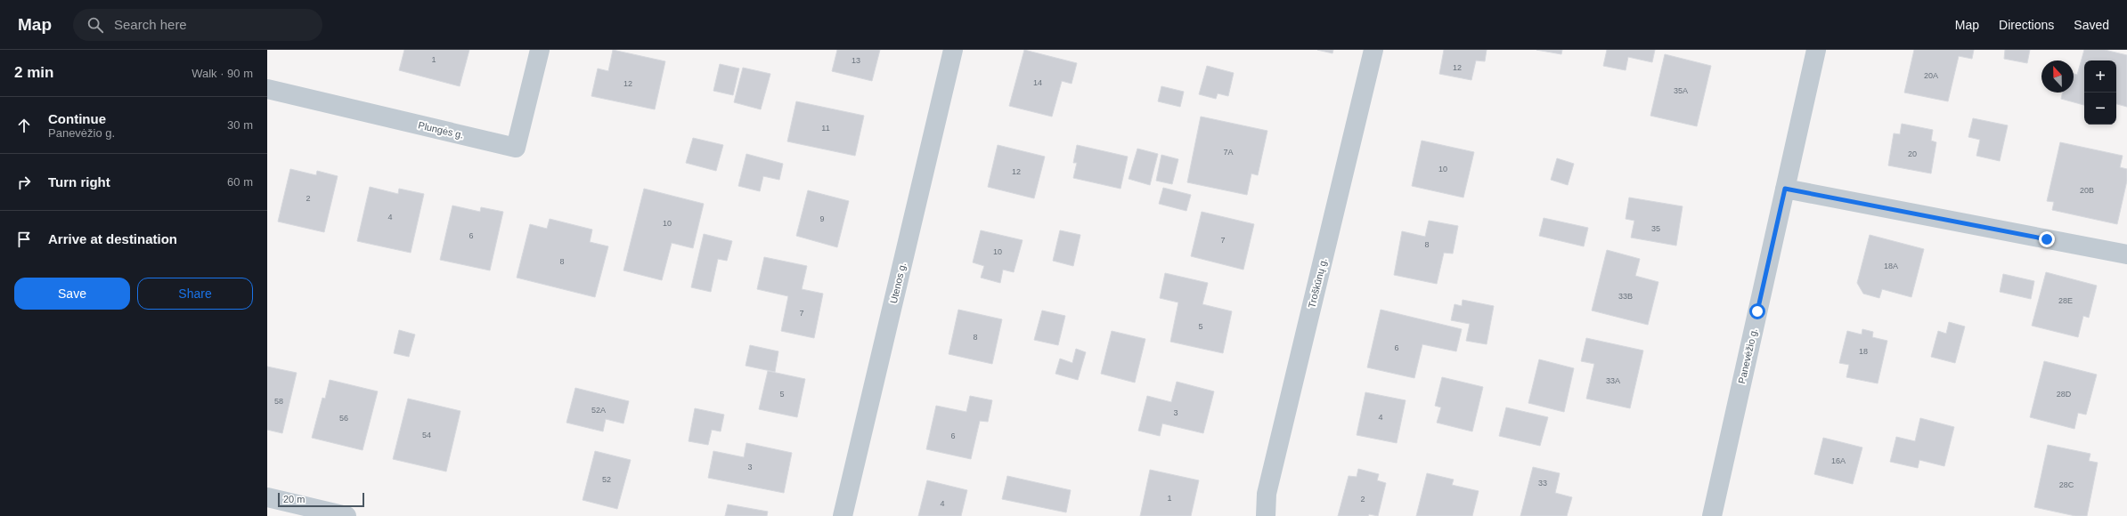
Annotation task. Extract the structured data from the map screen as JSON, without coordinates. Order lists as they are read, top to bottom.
{
  "streets": {
    "street": [
      "Plungės g.",
      "Utenos g.",
      "Troškūnų g.",
      "Panevėžio g."
    ]
  },
  "house_numbers": [
    "1",
    "13",
    "12",
    "20A",
    "14",
    "12",
    "35A",
    "11",
    "7A",
    "20",
    "10",
    "12",
    "20B",
    "2",
    "4",
    "9",
    "10",
    "35",
    "6",
    "7",
    "8",
    "10",
    "8",
    "18A",
    "33B",
    "28E",
    "7",
    "5",
    "8",
    "6",
    "18",
    "33A",
    "5",
    "28D",
    "58",
    "52A",
    "3",
    "4",
    "56",
    "54",
    "6",
    "16A",
    "3",
    "52",
    "33",
    "28C",
    "1",
    "2",
    "4"
  ],
  "scale_bar": "20 m",
  "north": "top",
  "page": {
    "header": "Map",
    "search": "Search here",
    "nav": ["Map", "Directions", "Saved"],
    "heading": ["2 min", "Walk · 90 m"],
    "map_buttons": ["+", "−"],
    "list": [
      ["Continue", "Panevėžio g.", "30 m"],
      ["Turn right", "60 m"],
      "Arrive at destination"
    ],
    "buttons": ["Save", "Share"],
    "scale": "20 m"
  }
}
